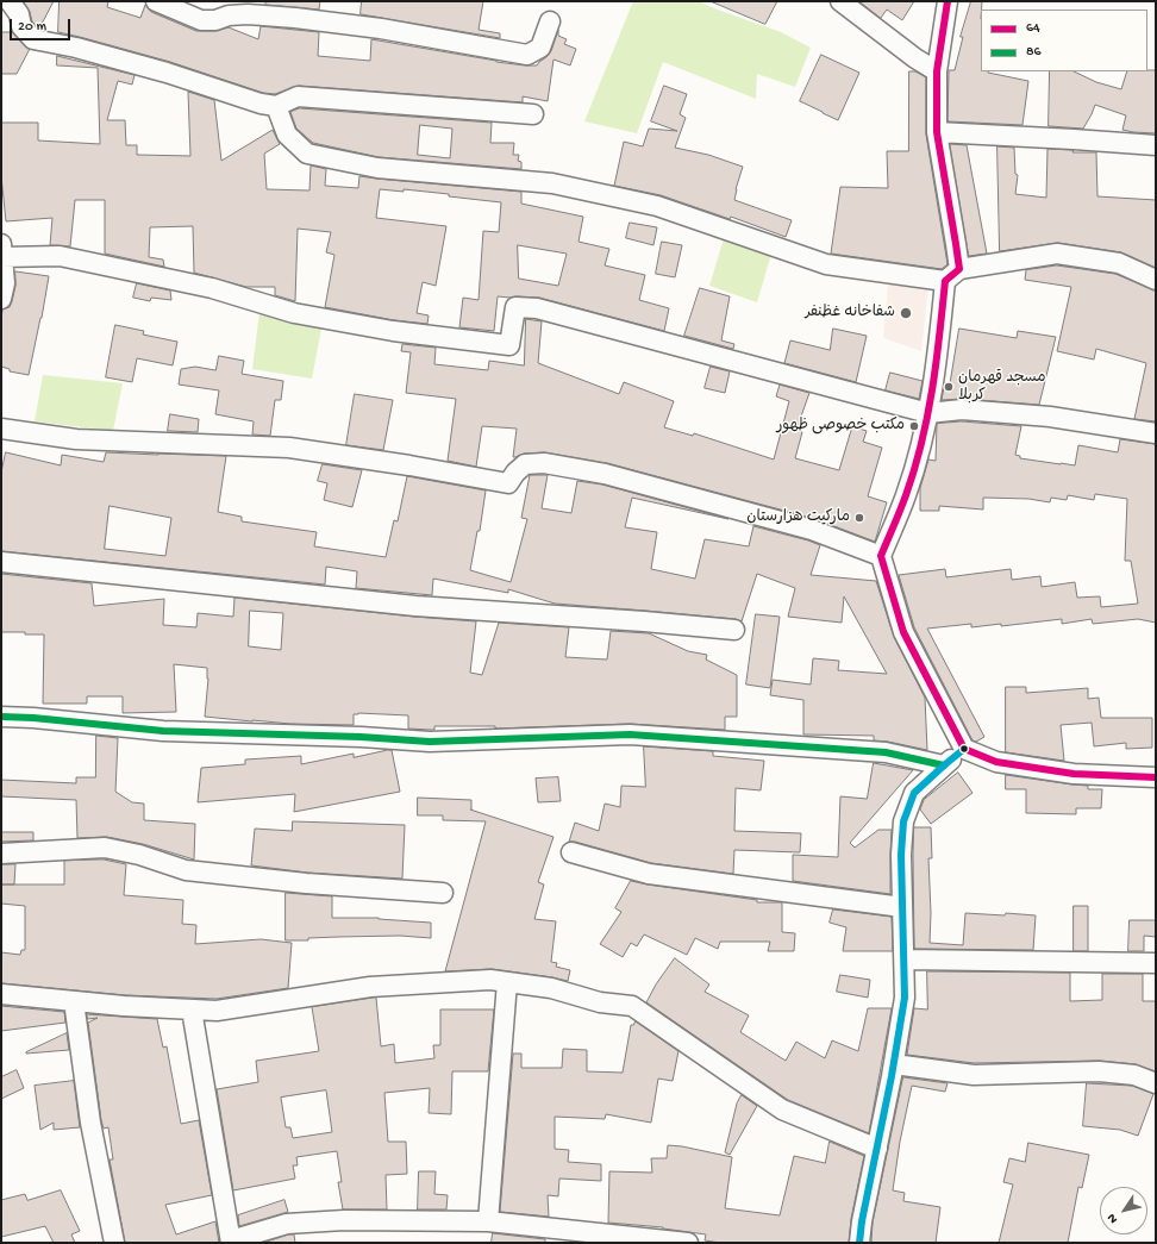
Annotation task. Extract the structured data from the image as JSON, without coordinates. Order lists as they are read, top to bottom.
{
  "places": [
    "شفاخانه غظنفر",
    "مسجد قهرمان کربلا",
    "مکتب خصوصی ظهور",
    "مارکیت هزارستان"
  ],
  "lines": ["transit line 64", "transit line 86"],
  "legend": ["64", "86"],
  "scale_bar": "20 m",
  "north": "bottom left"
}
